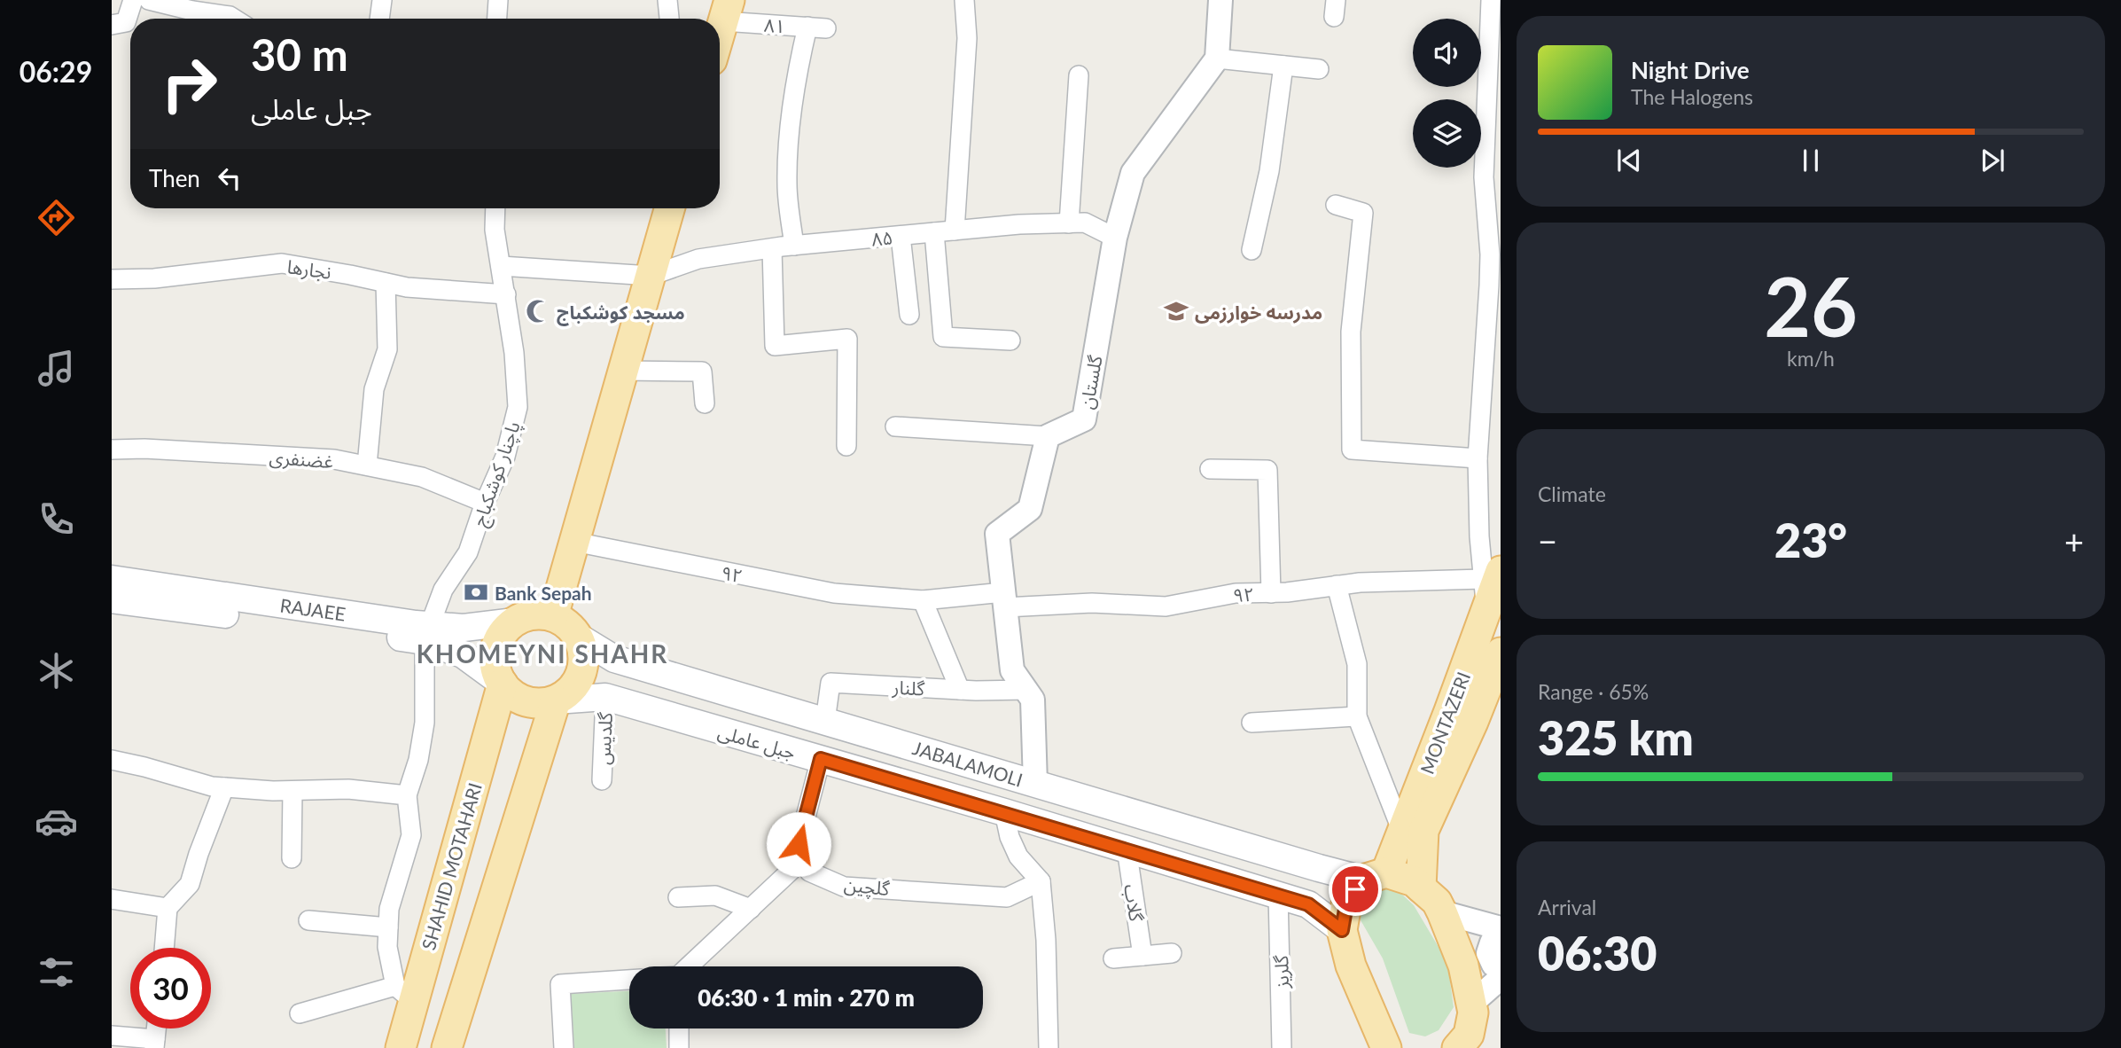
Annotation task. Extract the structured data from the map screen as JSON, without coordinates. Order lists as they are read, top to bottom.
{
  "streets": {
    "main road": [
      "RAJAEE",
      "MONTAZERI",
      "جبل عاملی",
      "JABALAMOLI",
      "SHAHID MOTAHARI"
    ],
    "street": [
      "۸۱",
      "۸۵",
      "نجارها",
      "گلستان",
      "غضنفری",
      "پاچنار کوشکباج",
      "۹۲",
      "گلنار",
      "گلدیس",
      "گلچین",
      "گلاب",
      "گلریز"
    ]
  },
  "crossings": [
    ["۸۱", "۸۵"],
    ["۸۵", "گلستان"],
    ["نجارها", "پاچنار کوشکباج"],
    ["غضنفری", "پاچنار کوشکباج"],
    ["پاچنار کوشکباج", "RAJAEE"],
    ["۹۲", "MONTAZERI"],
    ["RAJAEE", "جبل عاملی"],
    ["RAJAEE", "JABALAMOLI"],
    ["RAJAEE", "SHAHID MOTAHARI"],
    ["گلنار", "JABALAMOLI"],
    ["MONTAZERI", "جبل عاملی"],
    ["MONTAZERI", "JABALAMOLI"],
    ["گلدیس", "جبل عاملی"],
    ["جبل عاملی", "JABALAMOLI"],
    ["جبل عاملی", "SHAHID MOTAHARI"],
    ["جبل عاملی", "گلاب"],
    ["جبل عاملی", "گلریز"],
    ["JABALAMOLI", "SHAHID MOTAHARI"]
  ],
  "districts": ["KHOMEYNI SHAHR"],
  "places": {
    "mosque": ["مسجد کوشکباج"],
    "school or university": ["مدرسه خوارزمی"],
    "bank": ["Bank Sepah"]
  },
  "page": {
    "tabs": "06:29",
    "turn": ["30 m", "جبل عاملی"],
    "song": ["Night Drive", "The Halogens"],
    "then": "Then",
    "tile": [
      ["26", "km/h"],
      "Climate",
      ["Range · 65%", "325 km"],
      ["Arrival", "06:30"]
    ],
    "heat": ["−", "23°", "+"],
    "limit": "30",
    "trip": "06:30 · 1 min · 270 m"
  }
}
